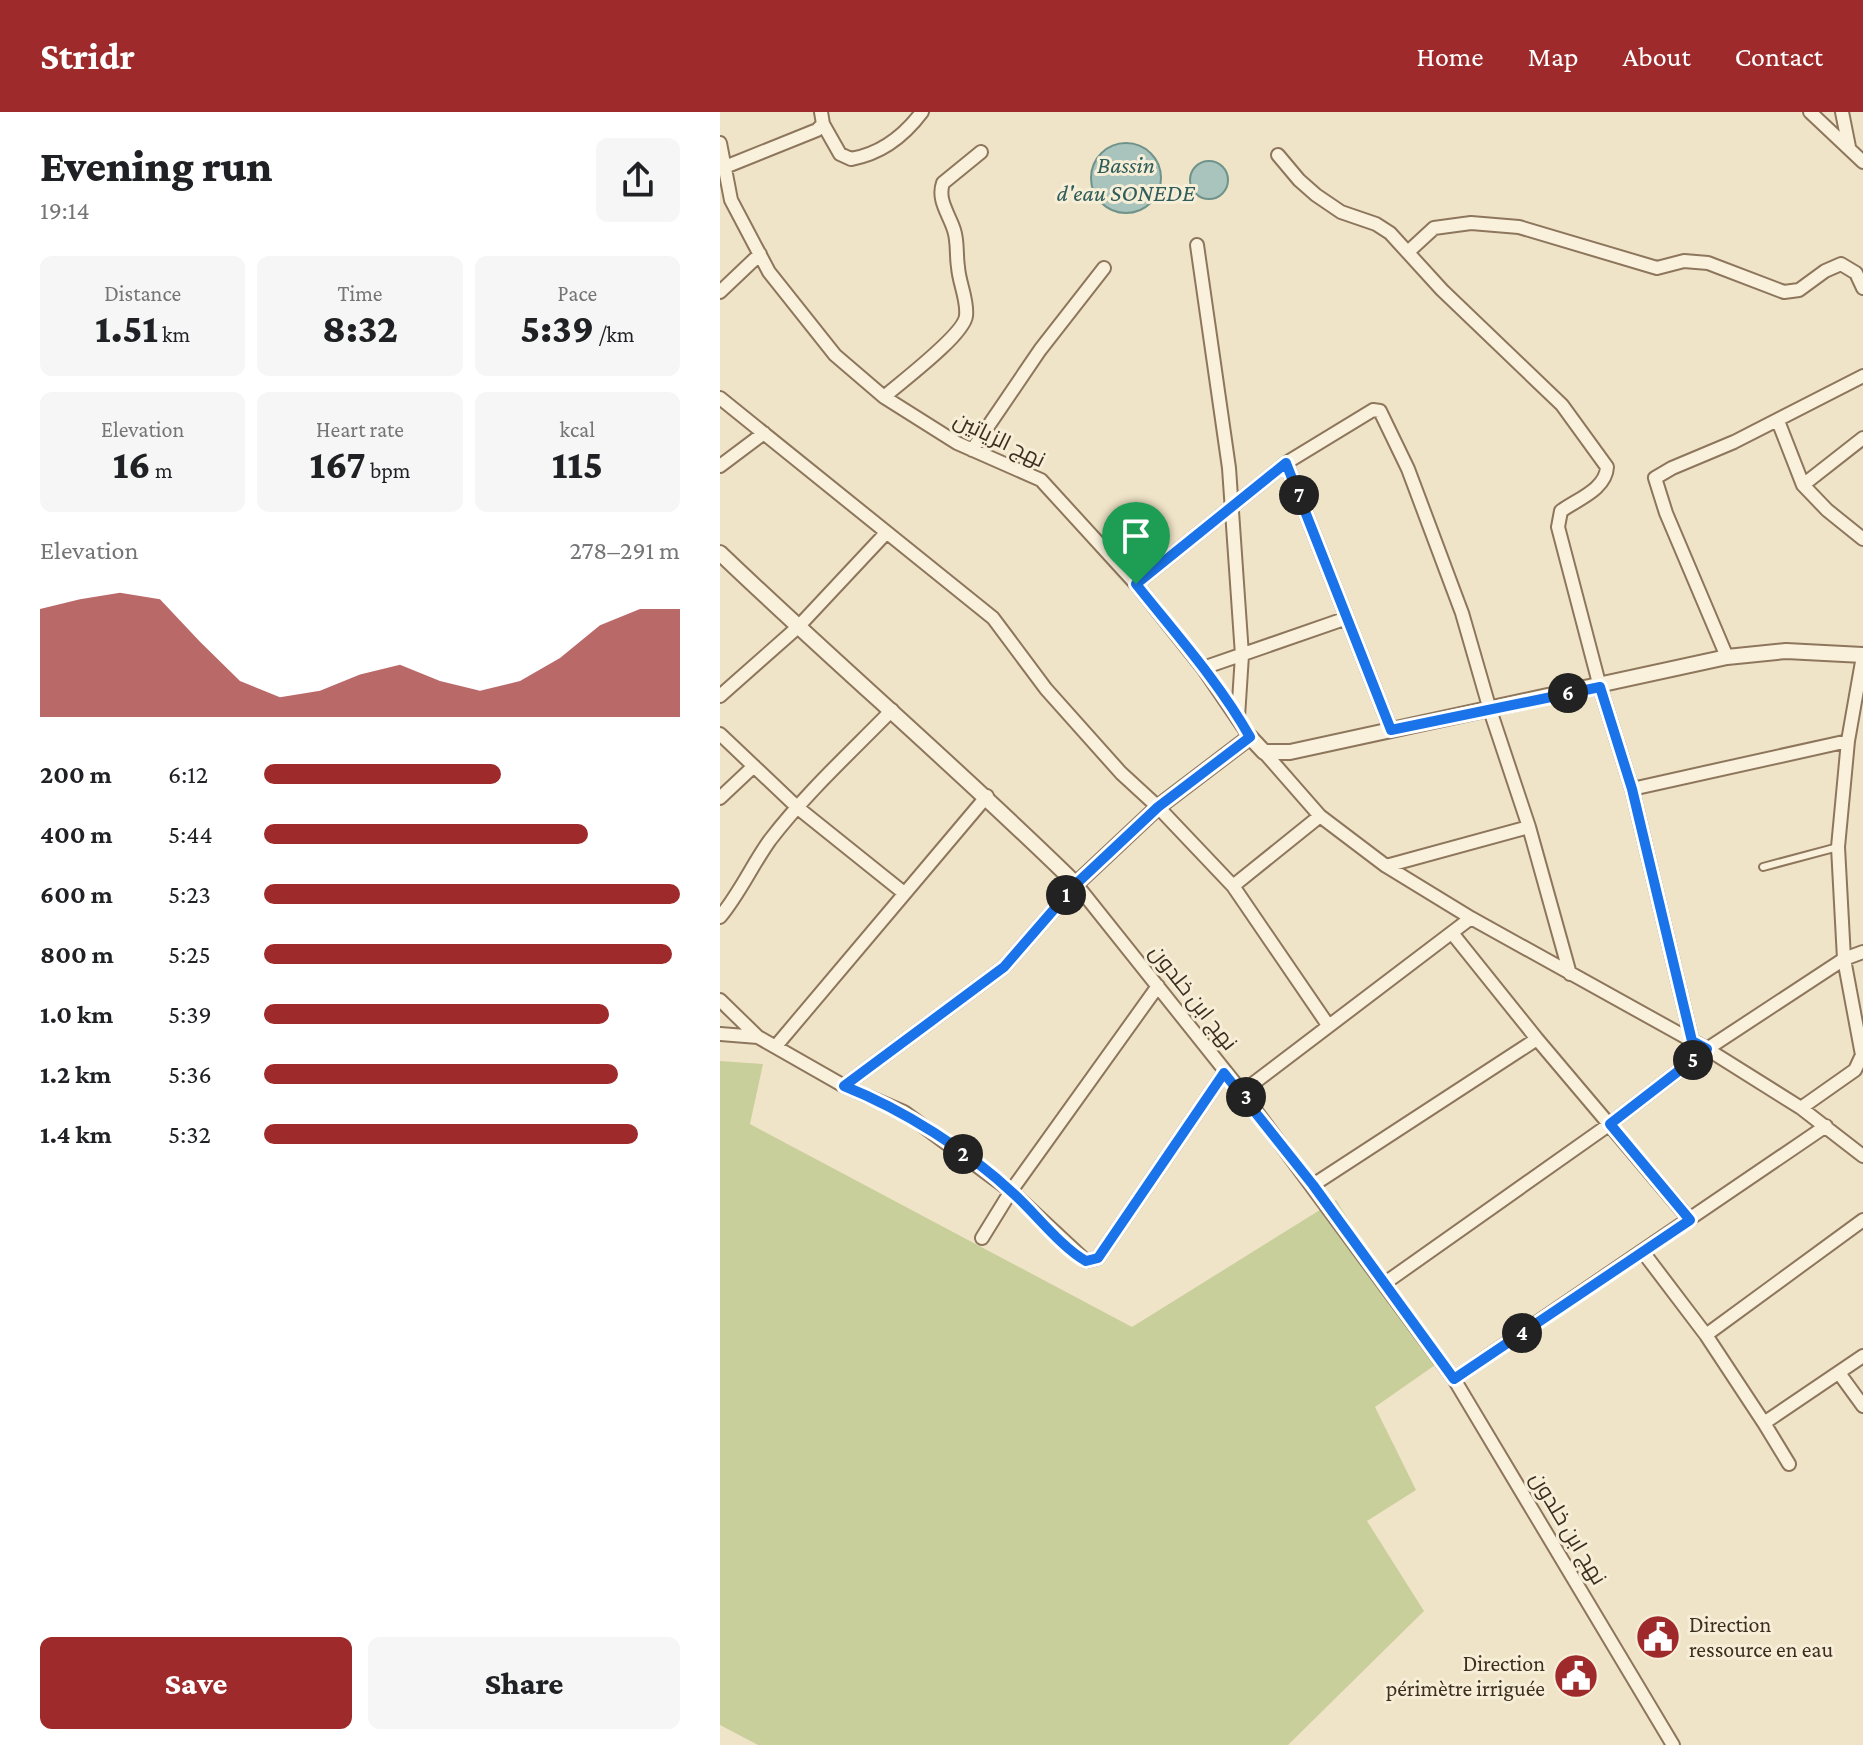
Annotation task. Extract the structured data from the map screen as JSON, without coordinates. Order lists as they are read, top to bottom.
{
  "streets": {
    "street": ["نهج الزياتين", "نهج ابن خلدون"]
  },
  "water": ["Bassin d'eau SONEDE"],
  "places": {
    "public building": ["Direction ressource en eau", "Direction périmètre irriguée"]
  },
  "page": {
    "header": "Stridr",
    "nav": [
      "Home",
      "Map",
      "About",
      "Contact"
    ],
    "heading": ["Evening run", "19:14"],
    "stats": [
      ["Distance", "1.51 km"],
      ["Time", "8:32"],
      ["Pace", "5:39 /km"],
      ["Elevation", "16 m"],
      ["Heart rate", "167 bpm"],
      ["kcal", "115"]
    ],
    "pins": [
      "7",
      "6",
      "1",
      "5",
      "3",
      "2",
      "4"
    ],
    "chart": ["Elevation", "278–291 m"],
    "list": [
      {
        "name": "200 m",
        "note": "6:12"
      },
      {
        "name": "400 m",
        "note": "5:44"
      },
      {
        "name": "600 m",
        "note": "5:23"
      },
      {
        "name": "800 m",
        "note": "5:25"
      },
      {
        "name": "1.0 km",
        "note": "5:39"
      },
      {
        "name": "1.2 km",
        "note": "5:36"
      },
      {
        "name": "1.4 km",
        "note": "5:32"
      }
    ],
    "buttons": ["Save", "Share"]
  }
}
